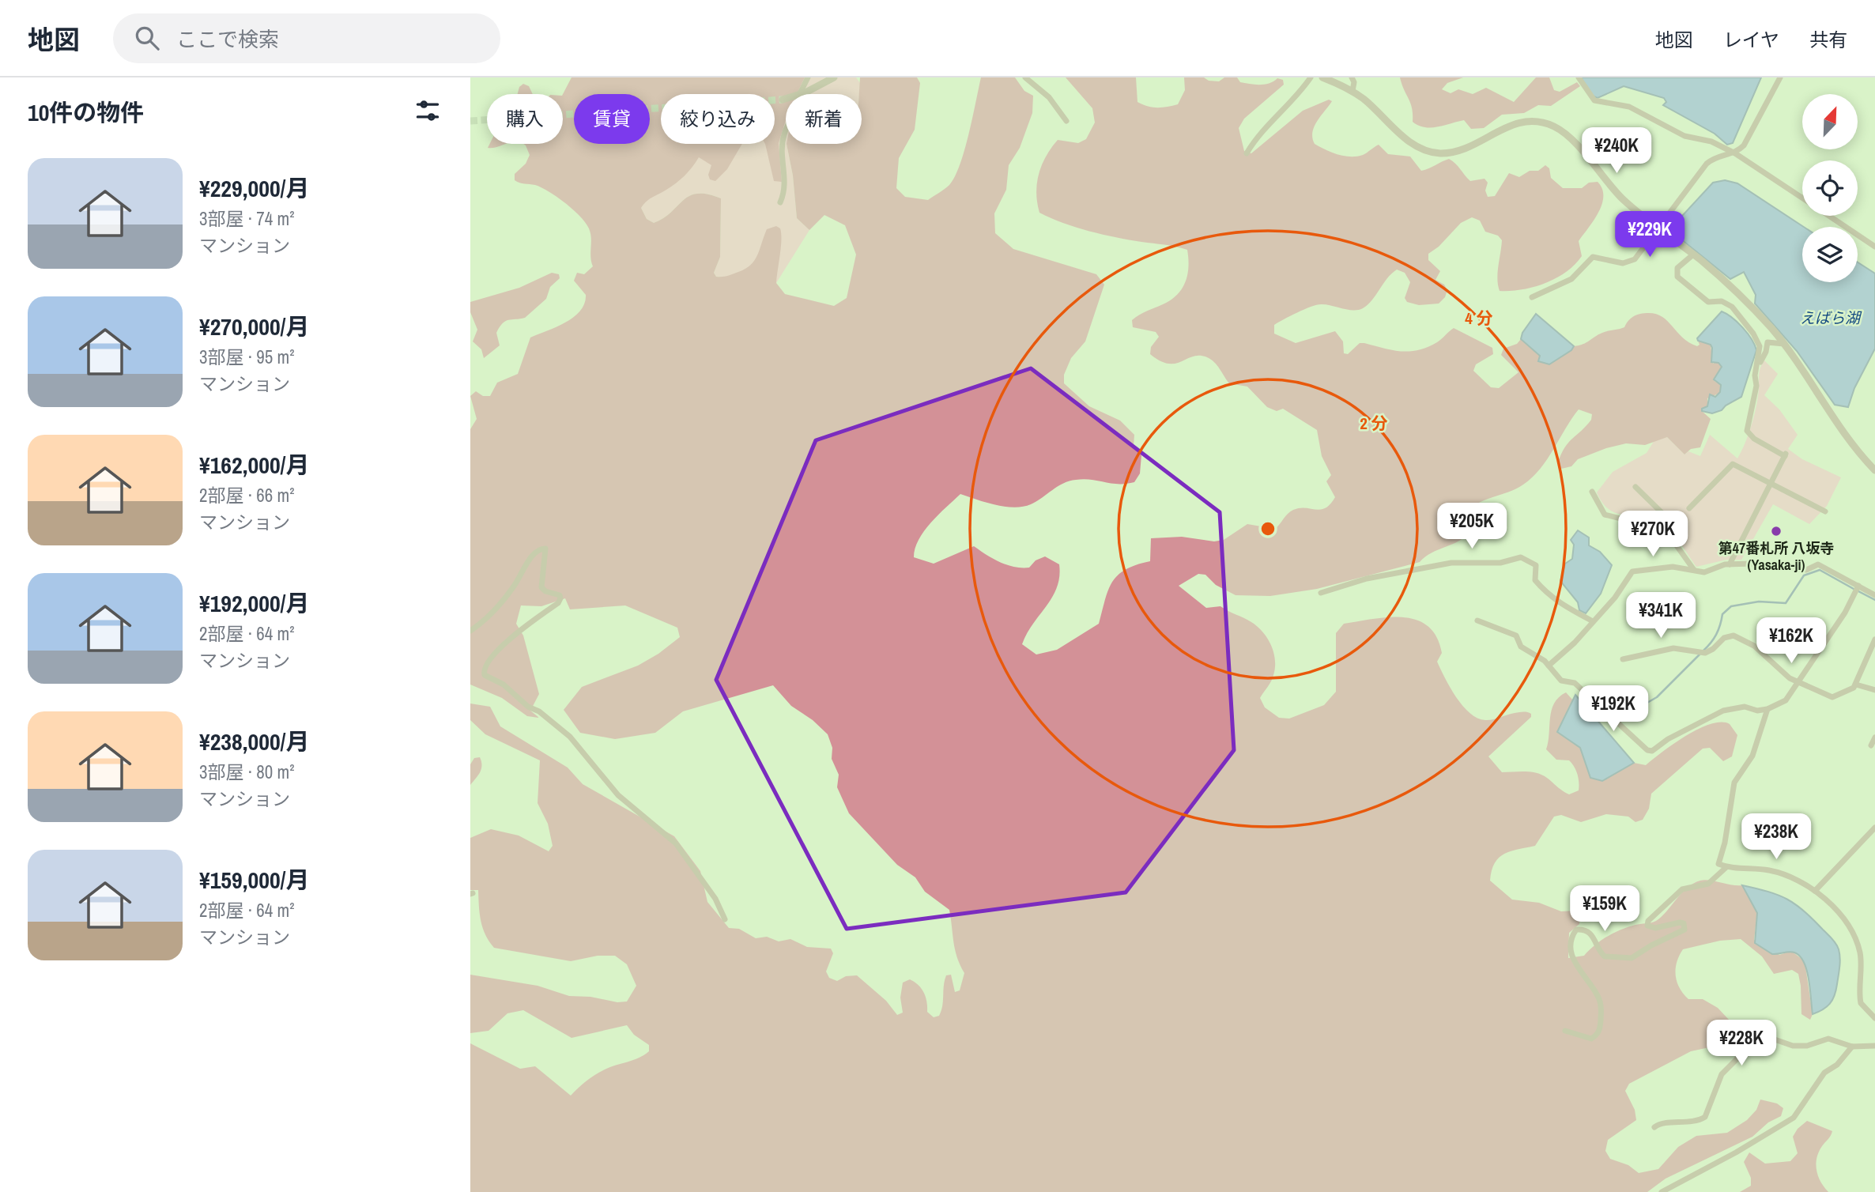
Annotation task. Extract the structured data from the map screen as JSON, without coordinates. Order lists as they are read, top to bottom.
{
  "water": ["えばら湖"],
  "places": ["第47番札所 八坂寺 (Yasaka-ji)"],
  "north": "top right",
  "page": {
    "header": "地図",
    "search": "ここで検索",
    "nav": ["地図", "レイヤ", "共有"],
    "heading": "10件の物件",
    "chip": [
      "購入",
      "賃貸",
      "絞り込み",
      "新着"
    ],
    "price": [
      "¥240K",
      "¥229K",
      "¥205K",
      "¥270K",
      "¥341K",
      "¥162K",
      "¥192K",
      "¥238K",
      "¥159K",
      "¥228K"
    ],
    "list": [
      {
        "name": "¥229,000/月",
        "note": "3部屋 · 74 m² · マンション"
      },
      {
        "name": "¥270,000/月",
        "note": "3部屋 · 95 m² · マンション"
      },
      {
        "name": "¥162,000/月",
        "note": "2部屋 · 66 m² · マンション"
      },
      {
        "name": "¥192,000/月",
        "note": "2部屋 · 64 m² · マンション"
      },
      {
        "name": "¥238,000/月",
        "note": "3部屋 · 80 m² · マンション"
      },
      {
        "name": "¥159,000/月",
        "note": "2部屋 · 64 m² · マンション"
      }
    ]
  },
  "rings": ["4 分", "2 分"]
}
